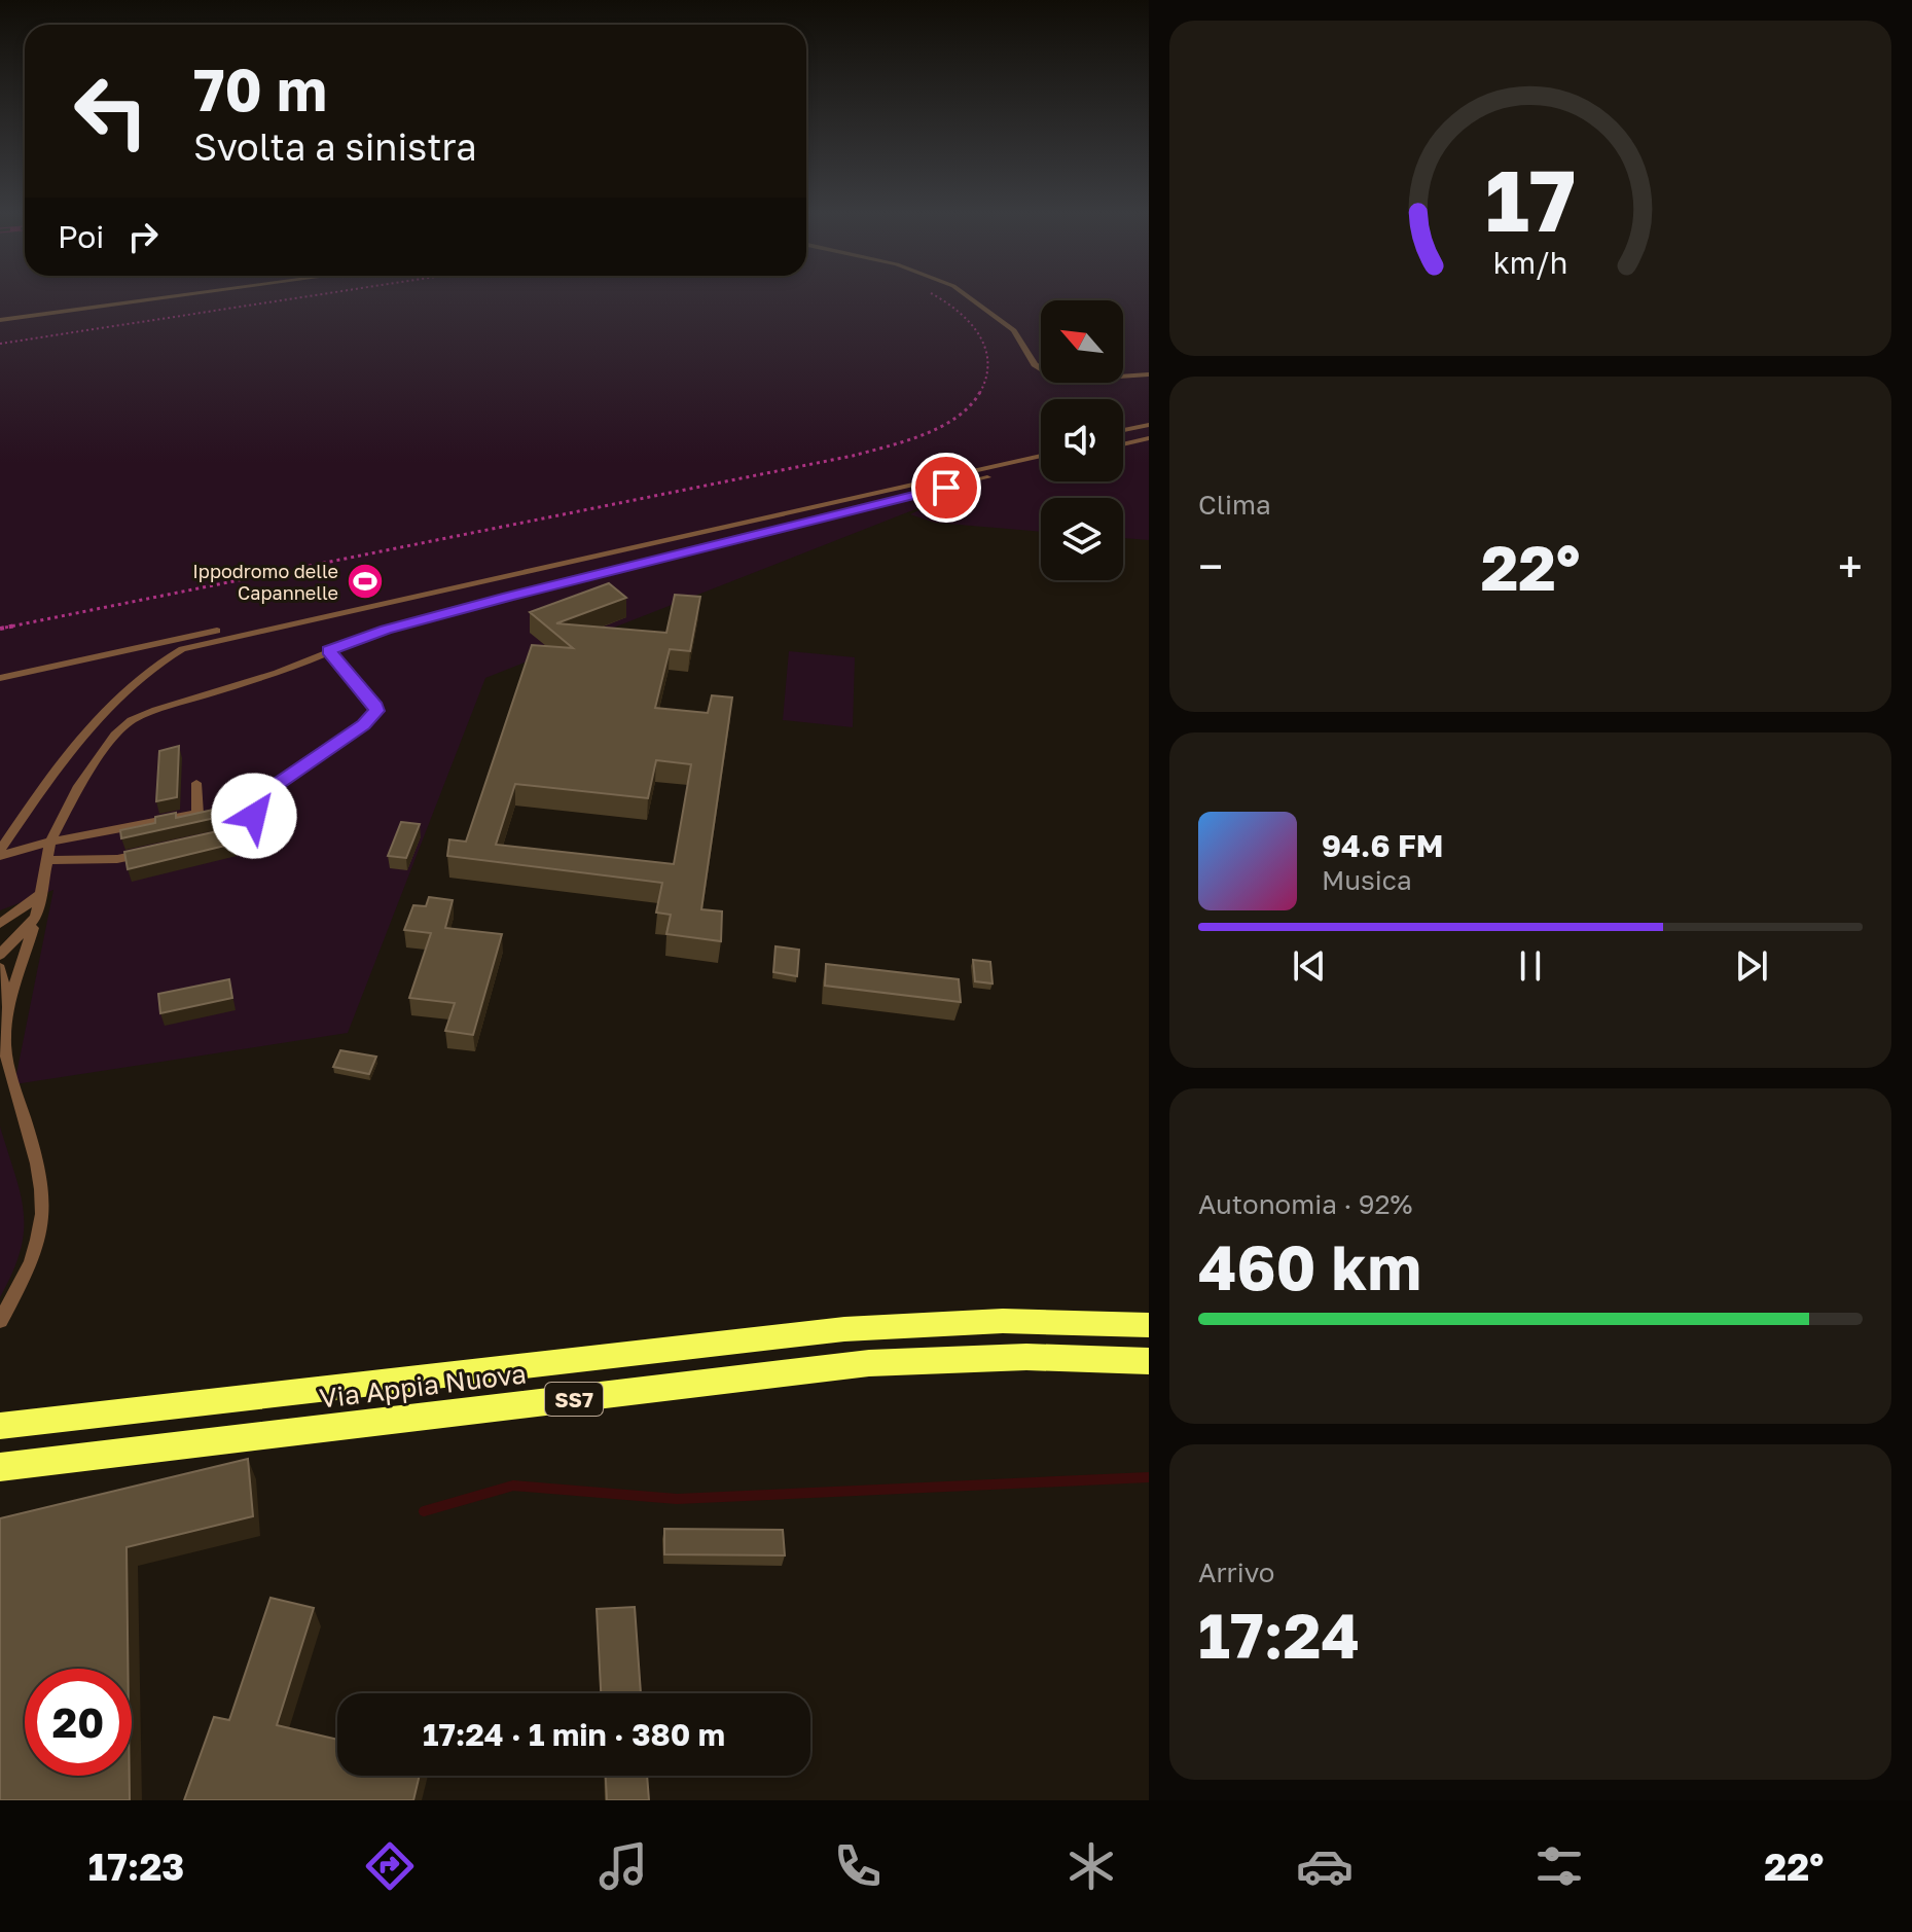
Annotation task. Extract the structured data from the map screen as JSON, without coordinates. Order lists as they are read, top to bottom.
{
  "streets": {
    "main road": ["Via Appia Nuova", "SS7"]
  },
  "places": {
    "sports": ["Ippodromo delle Capannelle"]
  },
  "north": "top left",
  "page": {
    "turn": ["70 m", "Svolta a sinistra"],
    "then": "Poi",
    "tile": [
      "Clima",
      ["Autonomia · 92%", "460 km"],
      ["Arrivo", "17:24"]
    ],
    "heat": ["−", "22°", "+"],
    "song": ["94.6 FM", "Musica"],
    "limit": "20",
    "trip": "17:24 · 1 min · 380 m",
    "tabs": ["17:23", "22°"],
    "gauge": ["17", "km/h"]
  }
}
